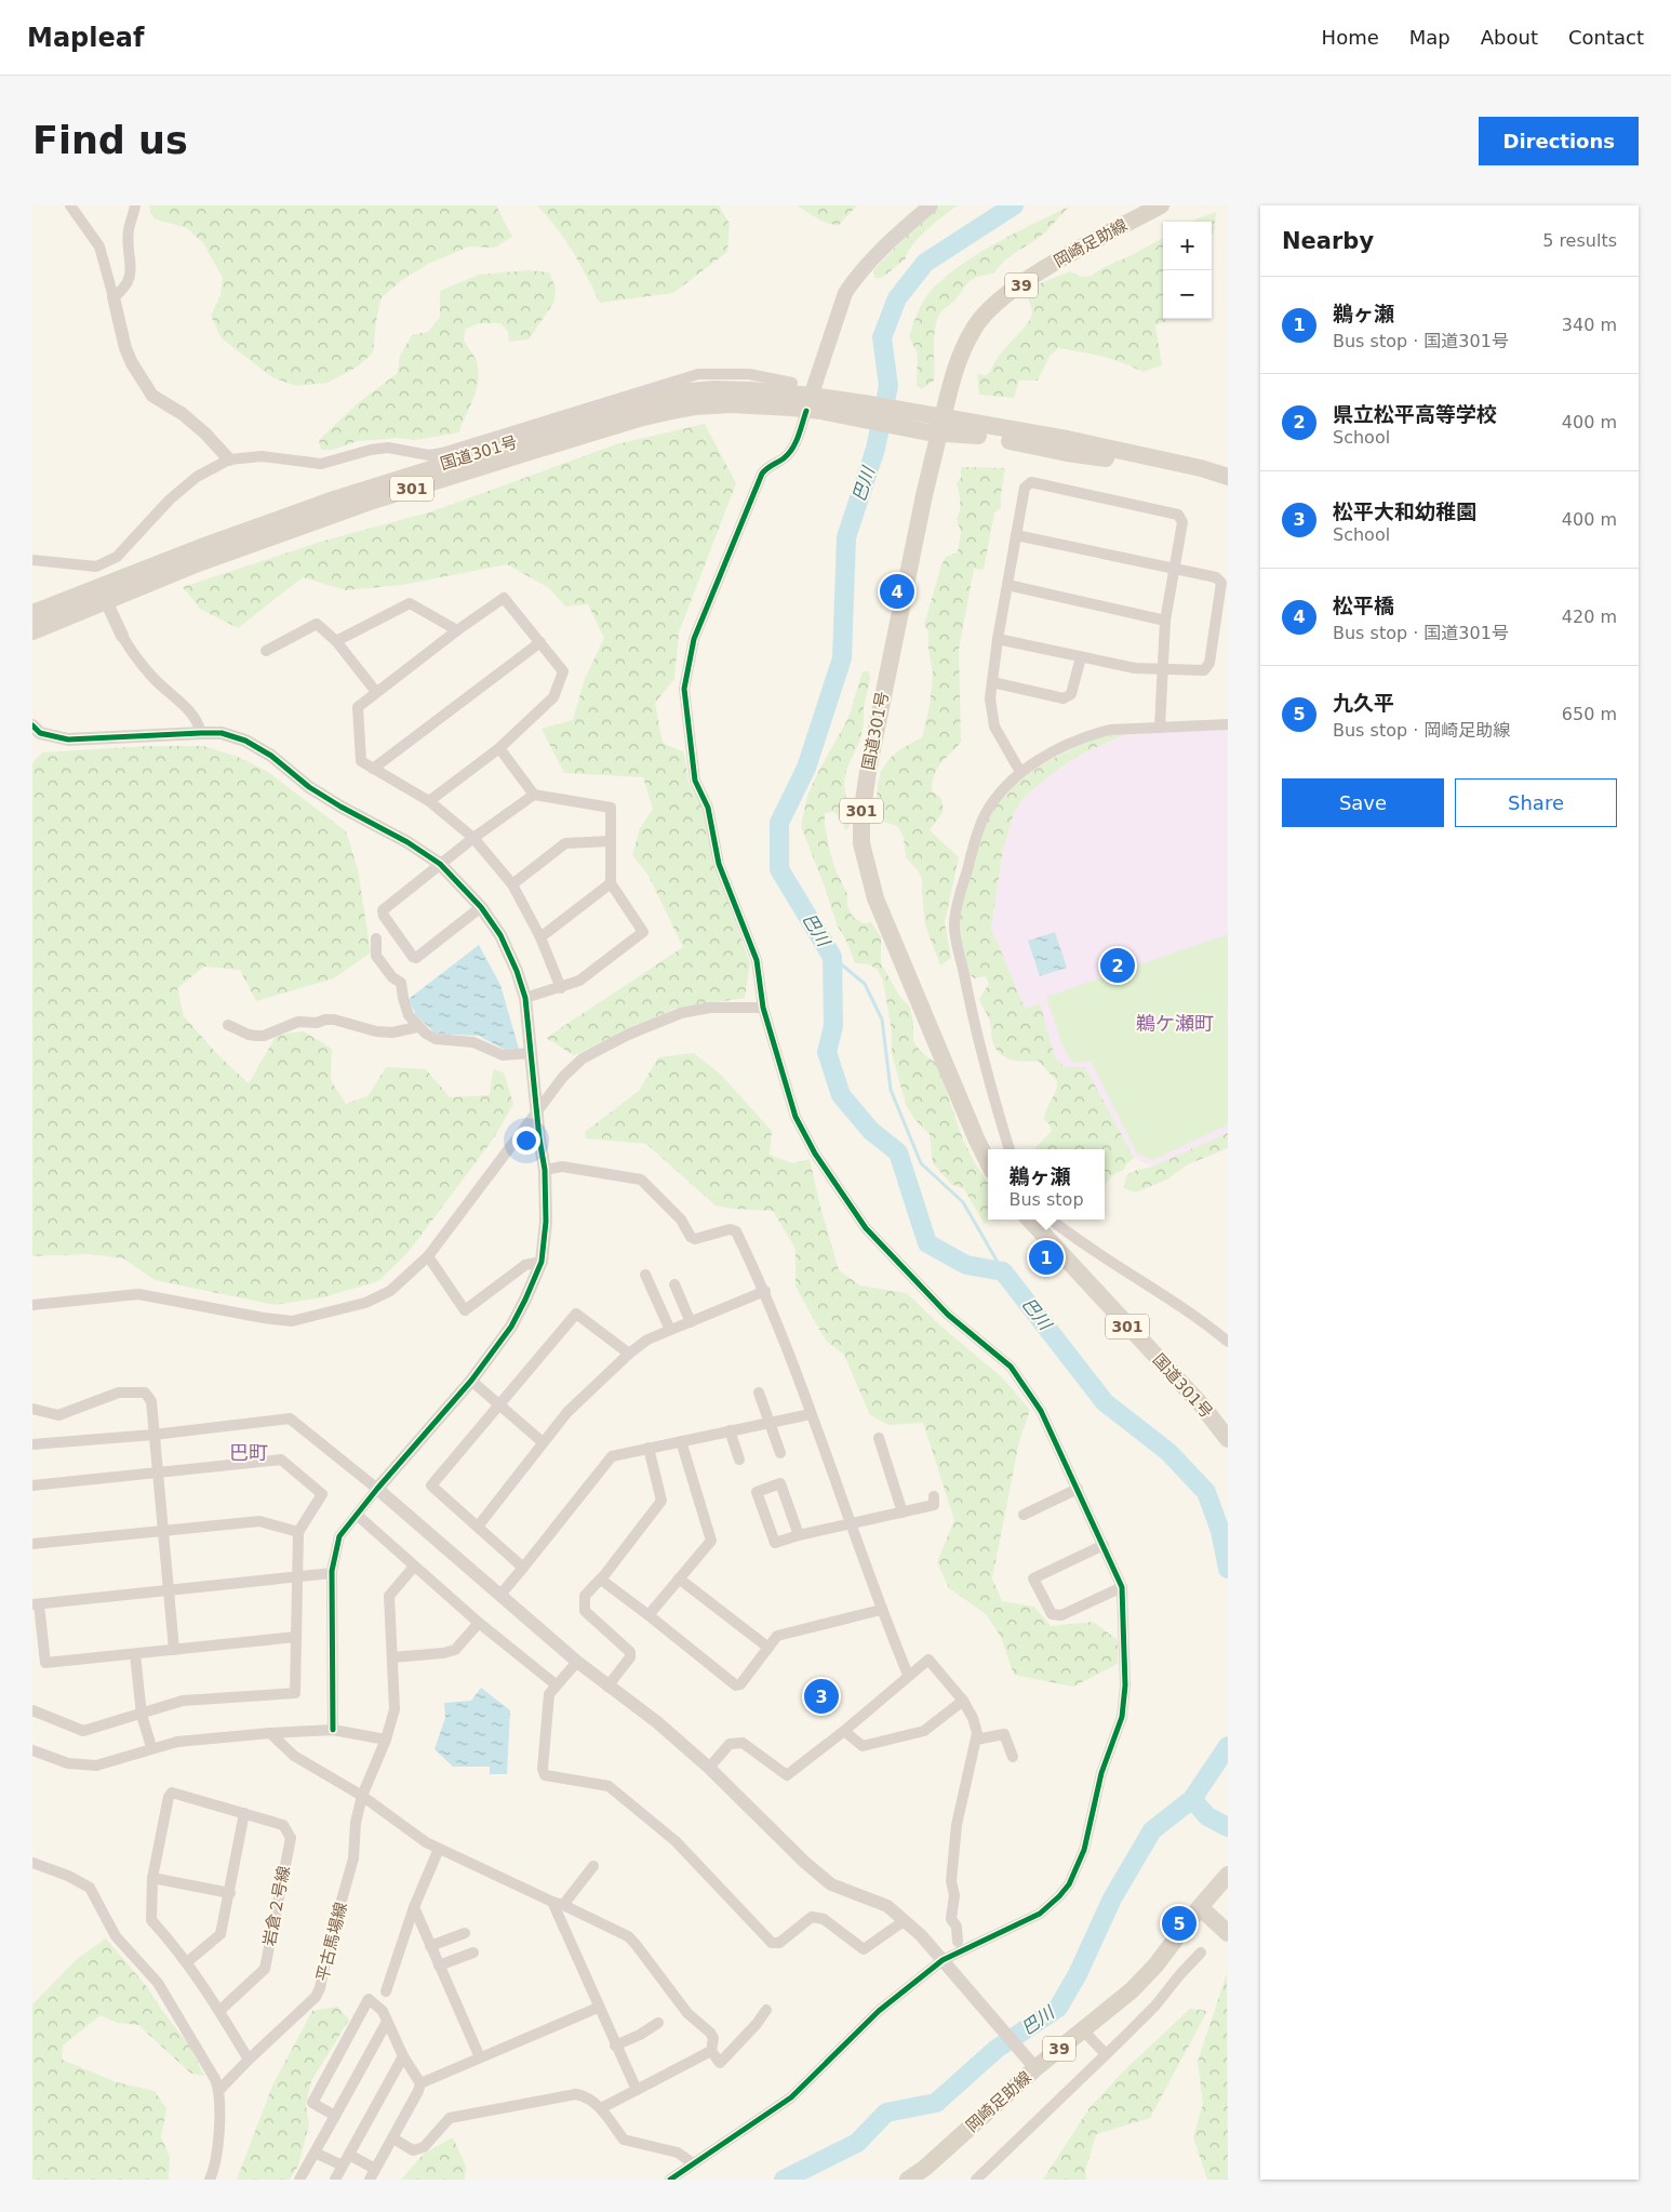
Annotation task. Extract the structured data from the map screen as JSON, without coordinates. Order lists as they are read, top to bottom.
{
  "streets": {
    "highway": ["国道301号", "301"],
    "main road": ["岡崎足助線", "39"],
    "street": ["岩倉２号線", "平古馬場線"]
  },
  "crossings": [
    ["岡崎足助線", "国道301号"]
  ],
  "districts": ["鵜ケ瀬町", "巴町"],
  "water": ["巴川"],
  "page": {
    "header": "Mapleaf",
    "nav": [
      "Home",
      "Map",
      "About",
      "Contact"
    ],
    "buttons": [
      "Directions",
      ["Save", "Share"]
    ],
    "title": "Find us",
    "heading": ["Nearby", "5 results"],
    "map_buttons": ["+", "−"],
    "list": [
      {
        "mark": "1",
        "name": "鵜ヶ瀬",
        "note": "Bus stop · 国道301号",
        "value": "340 m"
      },
      {
        "mark": "2",
        "name": "県立松平高等学校",
        "note": "School",
        "value": "400 m"
      },
      {
        "mark": "3",
        "name": "松平大和幼稚園",
        "note": "School",
        "value": "400 m"
      },
      {
        "mark": "4",
        "name": "松平橋",
        "note": "Bus stop · 国道301号",
        "value": "420 m"
      },
      {
        "mark": "5",
        "name": "九久平",
        "note": "Bus stop · 岡崎足助線",
        "value": "650 m"
      }
    ],
    "pins": [
      "4",
      "2",
      "1",
      "3",
      "5"
    ],
    "popup": ["鵜ヶ瀬", "Bus stop"]
  }
}
